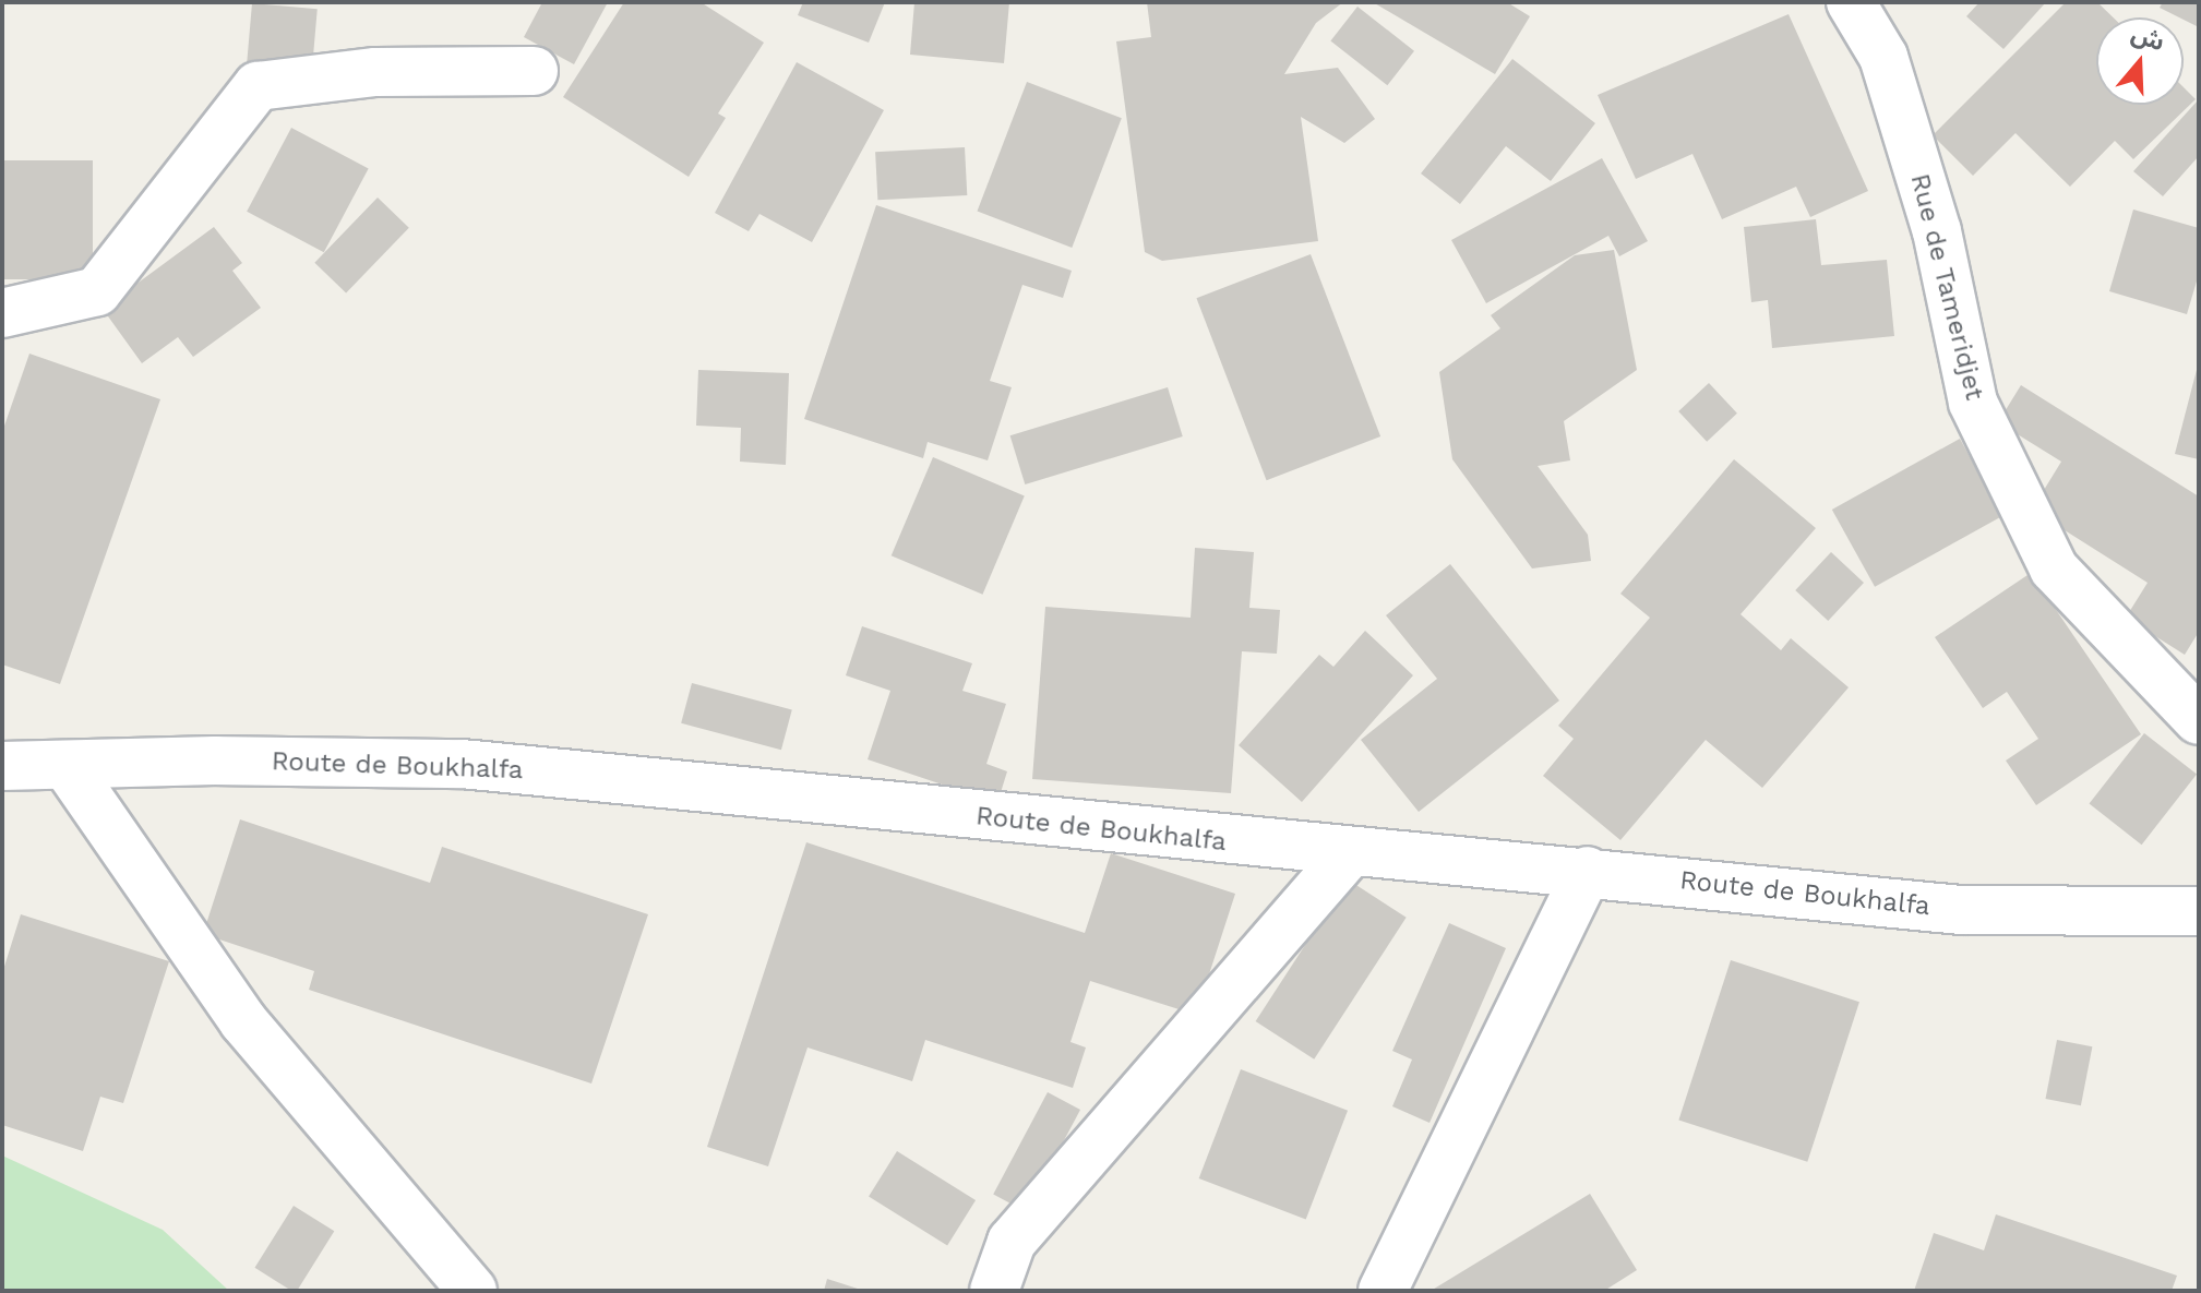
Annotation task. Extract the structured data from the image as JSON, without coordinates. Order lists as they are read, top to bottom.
{
  "streets": {
    "street": ["Rue de Tameridjet", "Route de Boukhalfa"]
  },
  "north": "top"
}
